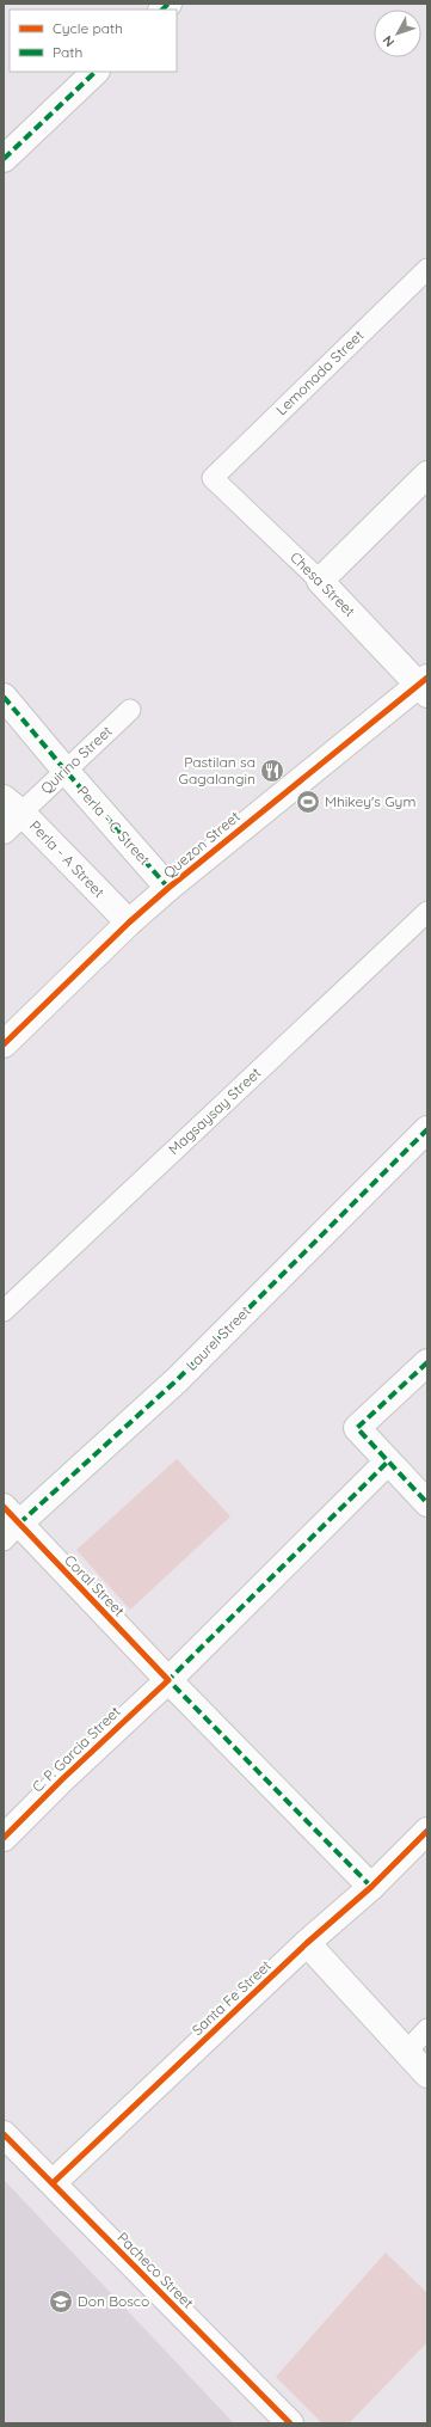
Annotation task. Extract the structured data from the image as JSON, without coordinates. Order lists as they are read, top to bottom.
{
  "streets": {
    "street": [
      "Chesa Street",
      "Quirino Street",
      "Perla - C Street",
      "Quezon Street",
      "Perla - A Street",
      "Laurel Street",
      "Coral Street",
      "C. P. Garcia Street",
      "Santa Fe Street",
      "Pacheco Street"
    ],
    "lane": ["Lemonada Street", "Magsaysay Street"]
  },
  "crossings": [
    ["Lemonada Street", "Chesa Street"],
    ["Chesa Street", "Quezon Street"],
    ["Quirino Street", "Perla - C Street"],
    ["Quirino Street", "Perla - A Street"],
    ["Perla - C Street", "Quezon Street"],
    ["Quezon Street", "Perla - A Street"],
    ["Laurel Street", "Coral Street"],
    ["Coral Street", "C. P. Garcia Street"],
    ["Coral Street", "Santa Fe Street"],
    ["Santa Fe Street", "Pacheco Street"]
  ],
  "places": {
    "restaurant": ["Pastilan sa Gagalangin"],
    "sports": ["Mhikey's Gym"],
    "school or university": ["Don Bosco"]
  },
  "legend": ["Cycle path", "Path"],
  "north": "bottom left"
}
